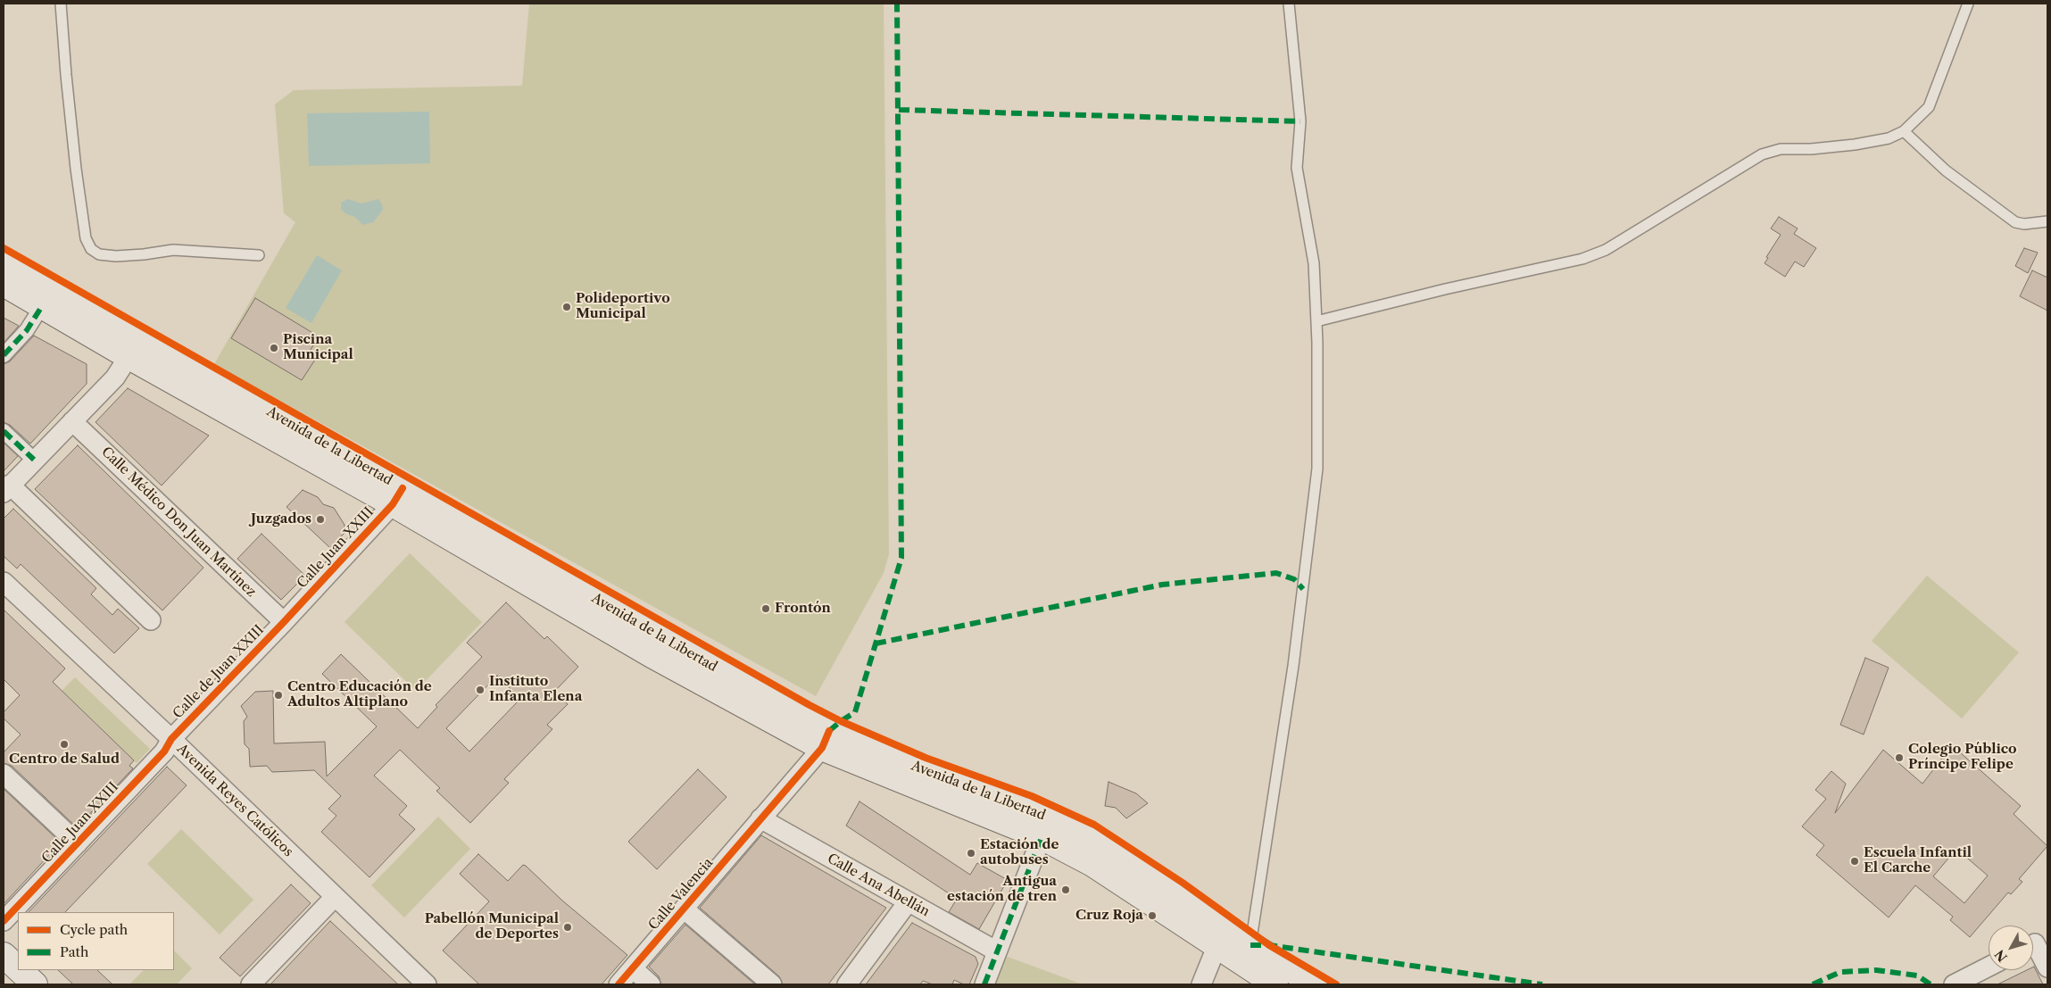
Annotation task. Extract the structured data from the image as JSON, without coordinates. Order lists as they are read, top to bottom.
{
  "streets": {
    "main road": ["Avenida de la Libertad"],
    "street": [
      "Calle Médico Don Juan Martínez",
      "Calle Juan XXIII",
      "Calle de Juan XXIII",
      "Avenida Reyes Católicos",
      "Calle Ana Abellán",
      "Calle Valencia"
    ]
  },
  "crossings": [
    ["Avenida de la Libertad", "Calle Valencia"],
    ["Calle Médico Don Juan Martínez", "Calle Juan XXIII"],
    ["Calle Médico Don Juan Martínez", "Calle de Juan XXIII"],
    ["Calle Juan XXIII", "Calle de Juan XXIII"],
    ["Calle Juan XXIII", "Avenida Reyes Católicos"],
    ["Calle de Juan XXIII", "Avenida Reyes Católicos"],
    ["Calle Ana Abellán", "Calle Valencia"]
  ],
  "places": [
    "Polideportivo Municipal",
    "Piscina Municipal",
    "Juzgados",
    "Frontón",
    "Instituto Infanta Elena",
    "Centro Educación de Adultos Altiplano",
    "Centro de Salud",
    "Colegio Público Príncipe Felipe",
    "Estación de autobuses",
    "Escuela Infantil El Carche",
    "Antigua estación de tren",
    "Cruz Roja",
    "Pabellón Municipal de Deportes"
  ],
  "legend": ["Cycle path", "Path"],
  "north": "bottom left"
}
